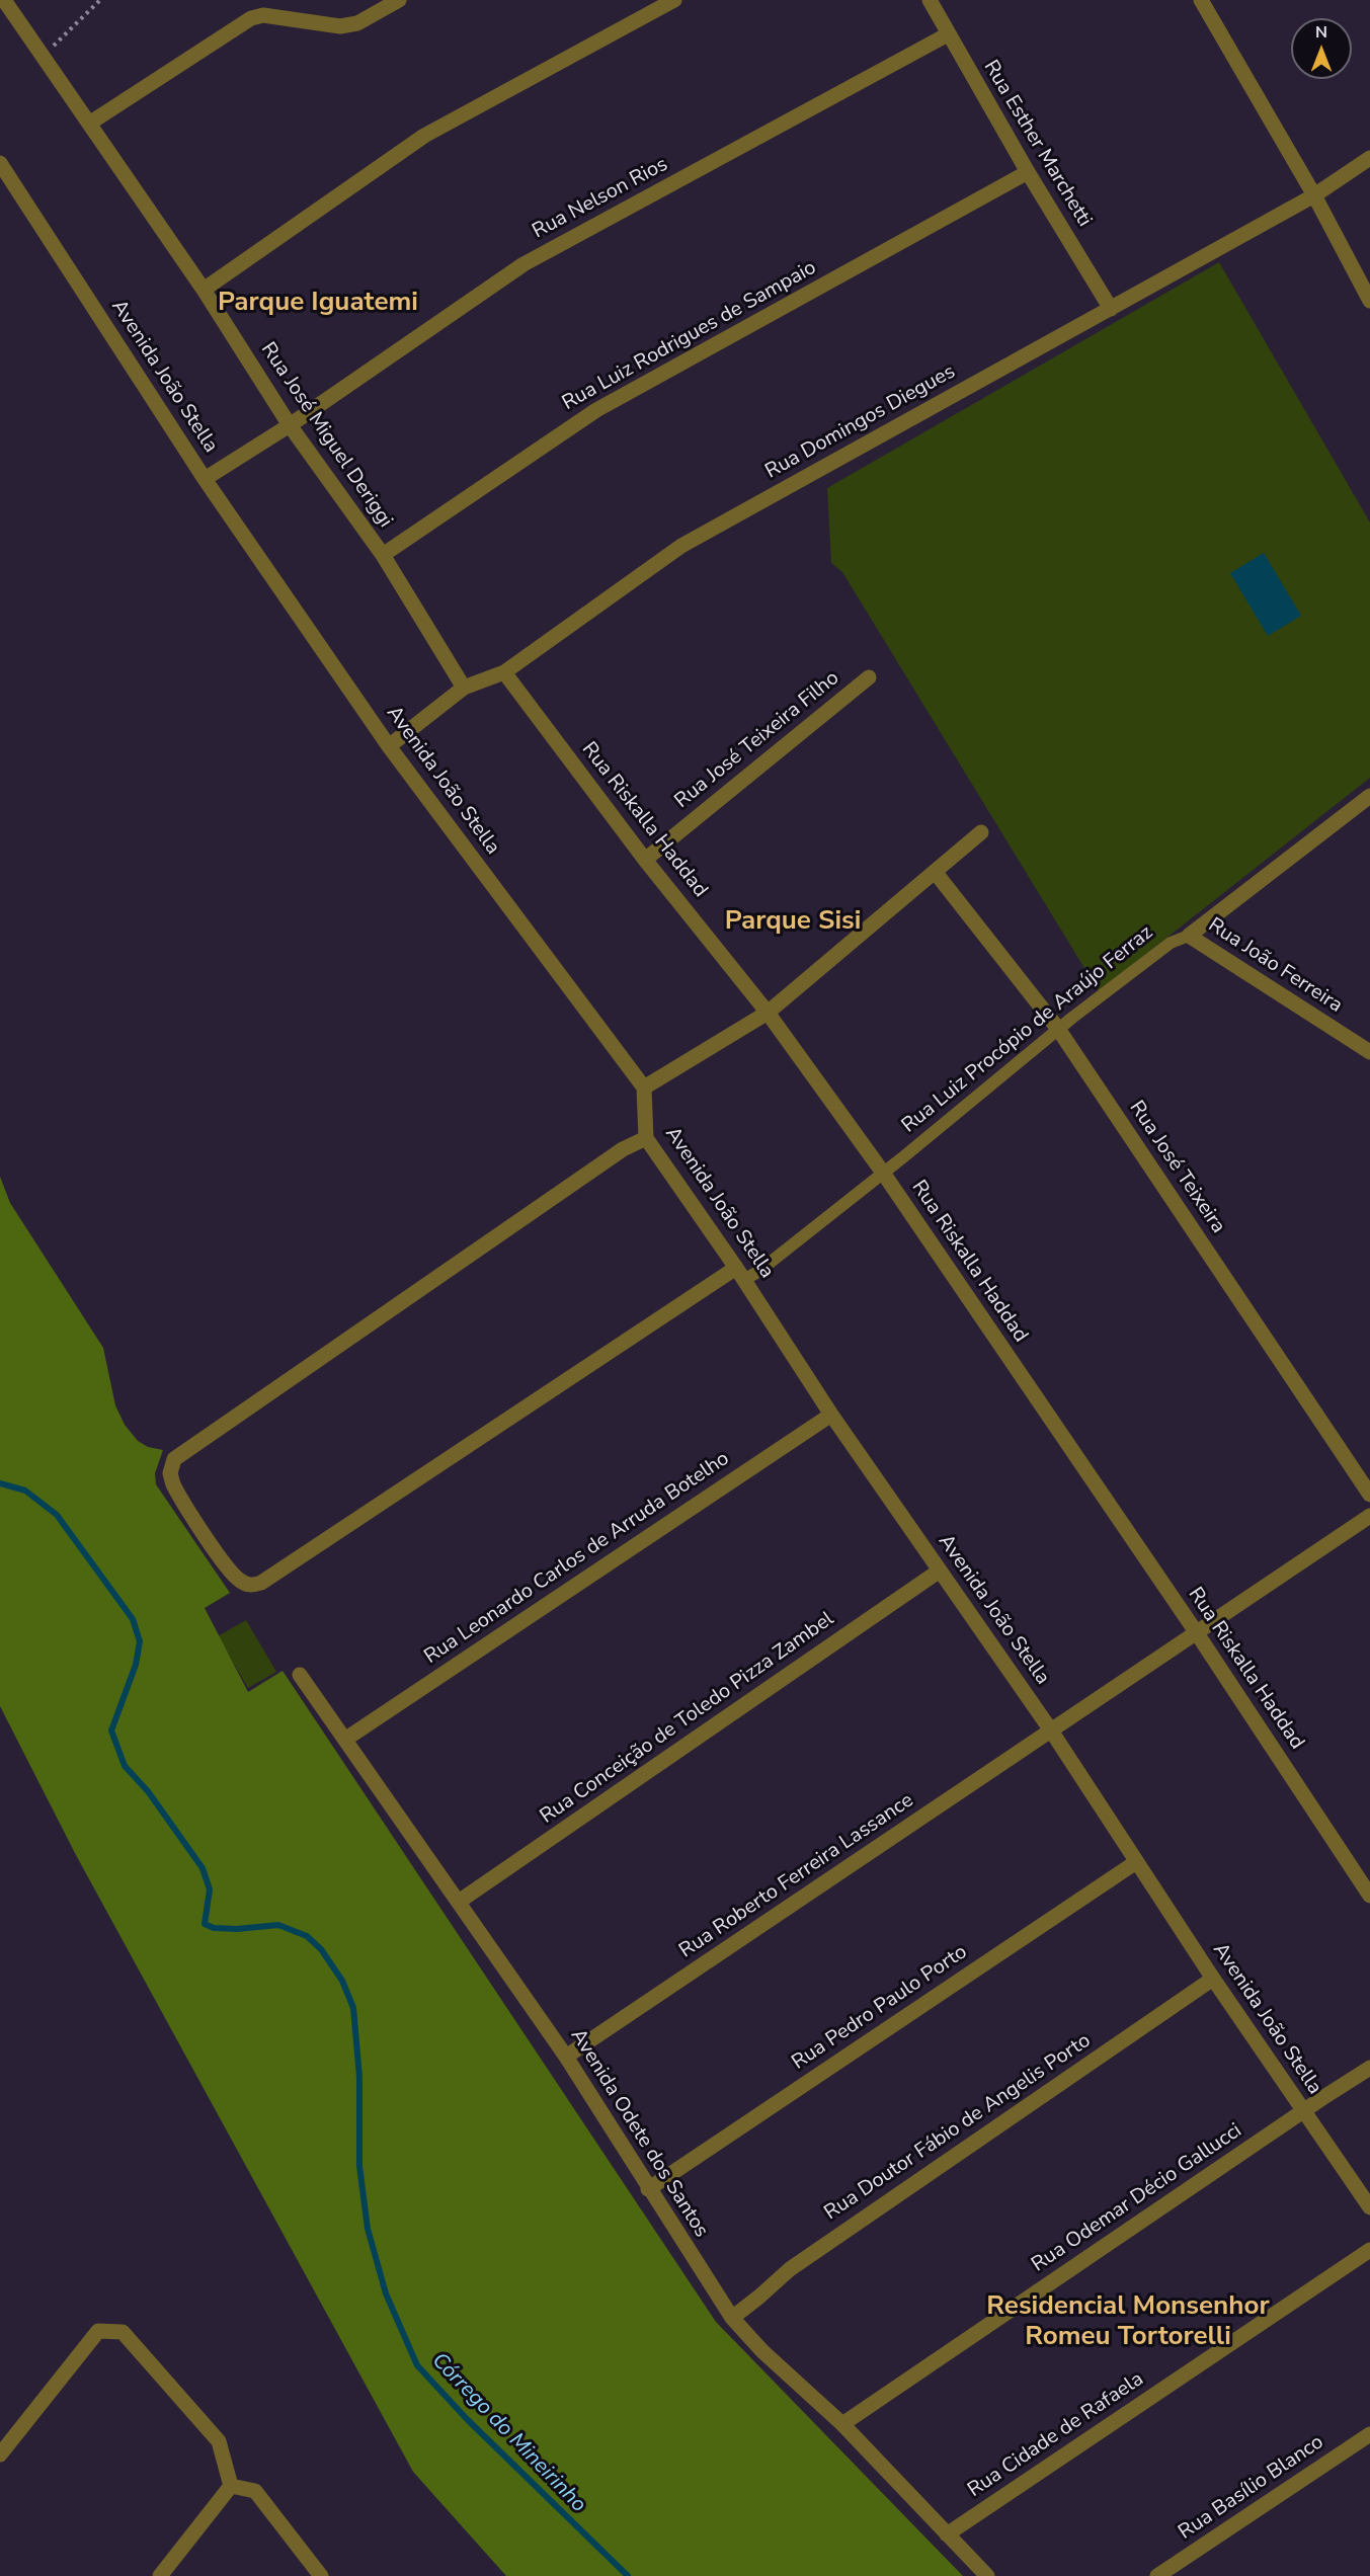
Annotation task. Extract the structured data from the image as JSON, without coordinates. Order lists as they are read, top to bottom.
{
  "streets": {
    "street": [
      "Rua Esther Marchetti",
      "Rua Nelson Rios",
      "Rua Luiz Rodrigues de Sampaio",
      "Avenida João Stella",
      "Rua Domingos Diegues",
      "Rua José Miguel Deriggi",
      "Rua José Teixeira Filho",
      "Rua Riskalla Haddad",
      "Rua João Ferreira",
      "Rua Luiz Procópio de Araújo Ferraz",
      "Rua José Teixeira",
      "Rua Leonardo Carlos de Arruda Botelho",
      "Rua Conceição de Toledo Pizza Zambel",
      "Rua Roberto Ferreira Lassance",
      "Rua Pedro Paulo Porto",
      "Rua Doutor Fábio de Angelis Porto",
      "Avenida Odete dos Santos",
      "Rua Odemar Décio Gallucci",
      "Rua Cidade de Rafaela",
      "Rua Basílio Blanco"
    ]
  },
  "crossings": [
    ["Rua Esther Marchetti", "Rua Nelson Rios"],
    ["Rua Esther Marchetti", "Rua Luiz Rodrigues de Sampaio"],
    ["Rua Esther Marchetti", "Rua Domingos Diegues"],
    ["Rua Nelson Rios", "Avenida João Stella"],
    ["Rua Nelson Rios", "Rua José Miguel Deriggi"],
    ["Rua Luiz Rodrigues de Sampaio", "Rua José Miguel Deriggi"],
    ["Avenida João Stella", "Rua Domingos Diegues"],
    ["Avenida João Stella", "Rua Luiz Procópio de Araújo Ferraz"],
    ["Avenida João Stella", "Rua Leonardo Carlos de Arruda Botelho"],
    ["Avenida João Stella", "Rua Conceição de Toledo Pizza Zambel"],
    ["Avenida João Stella", "Rua Roberto Ferreira Lassance"],
    ["Avenida João Stella", "Rua Pedro Paulo Porto"],
    ["Avenida João Stella", "Rua Doutor Fábio de Angelis Porto"],
    ["Avenida João Stella", "Rua Odemar Décio Gallucci"],
    ["Rua Domingos Diegues", "Rua José Miguel Deriggi"],
    ["Rua Domingos Diegues", "Rua Riskalla Haddad"],
    ["Rua José Teixeira Filho", "Rua Riskalla Haddad"],
    ["Rua Riskalla Haddad", "Rua Luiz Procópio de Araújo Ferraz"],
    ["Rua Riskalla Haddad", "Rua Roberto Ferreira Lassance"],
    ["Rua João Ferreira", "Rua Luiz Procópio de Araújo Ferraz"],
    ["Rua Luiz Procópio de Araújo Ferraz", "Rua José Teixeira"],
    ["Rua Leonardo Carlos de Arruda Botelho", "Avenida Odete dos Santos"],
    ["Rua Conceição de Toledo Pizza Zambel", "Avenida Odete dos Santos"],
    ["Rua Roberto Ferreira Lassance", "Avenida Odete dos Santos"],
    ["Rua Pedro Paulo Porto", "Avenida Odete dos Santos"],
    ["Rua Doutor Fábio de Angelis Porto", "Avenida Odete dos Santos"],
    ["Avenida Odete dos Santos", "Rua Odemar Décio Gallucci"],
    ["Avenida Odete dos Santos", "Rua Cidade de Rafaela"]
  ],
  "districts": ["Parque Iguatemi", "Parque Sisi", "Residencial Monsenhor Romeu Tortorelli"],
  "water": ["Córrego do Mineirinho"],
  "north": "top"
}
